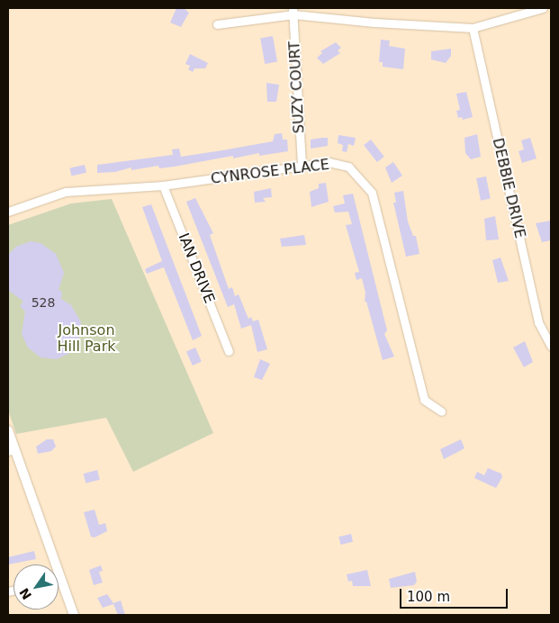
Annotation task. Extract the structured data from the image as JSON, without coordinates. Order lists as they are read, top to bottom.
{
  "streets": {
    "street": [
      "SUZY COURT",
      "CYNROSE PLACE",
      "DEBBIE DRIVE",
      "IAN DRIVE"
    ]
  },
  "crossings": [
    ["SUZY COURT", "CYNROSE PLACE"],
    ["CYNROSE PLACE", "IAN DRIVE"]
  ],
  "parks": ["Johnson Hill Park"],
  "house_numbers": ["528"],
  "scale_bar": "100 m",
  "north": "bottom left"
}
